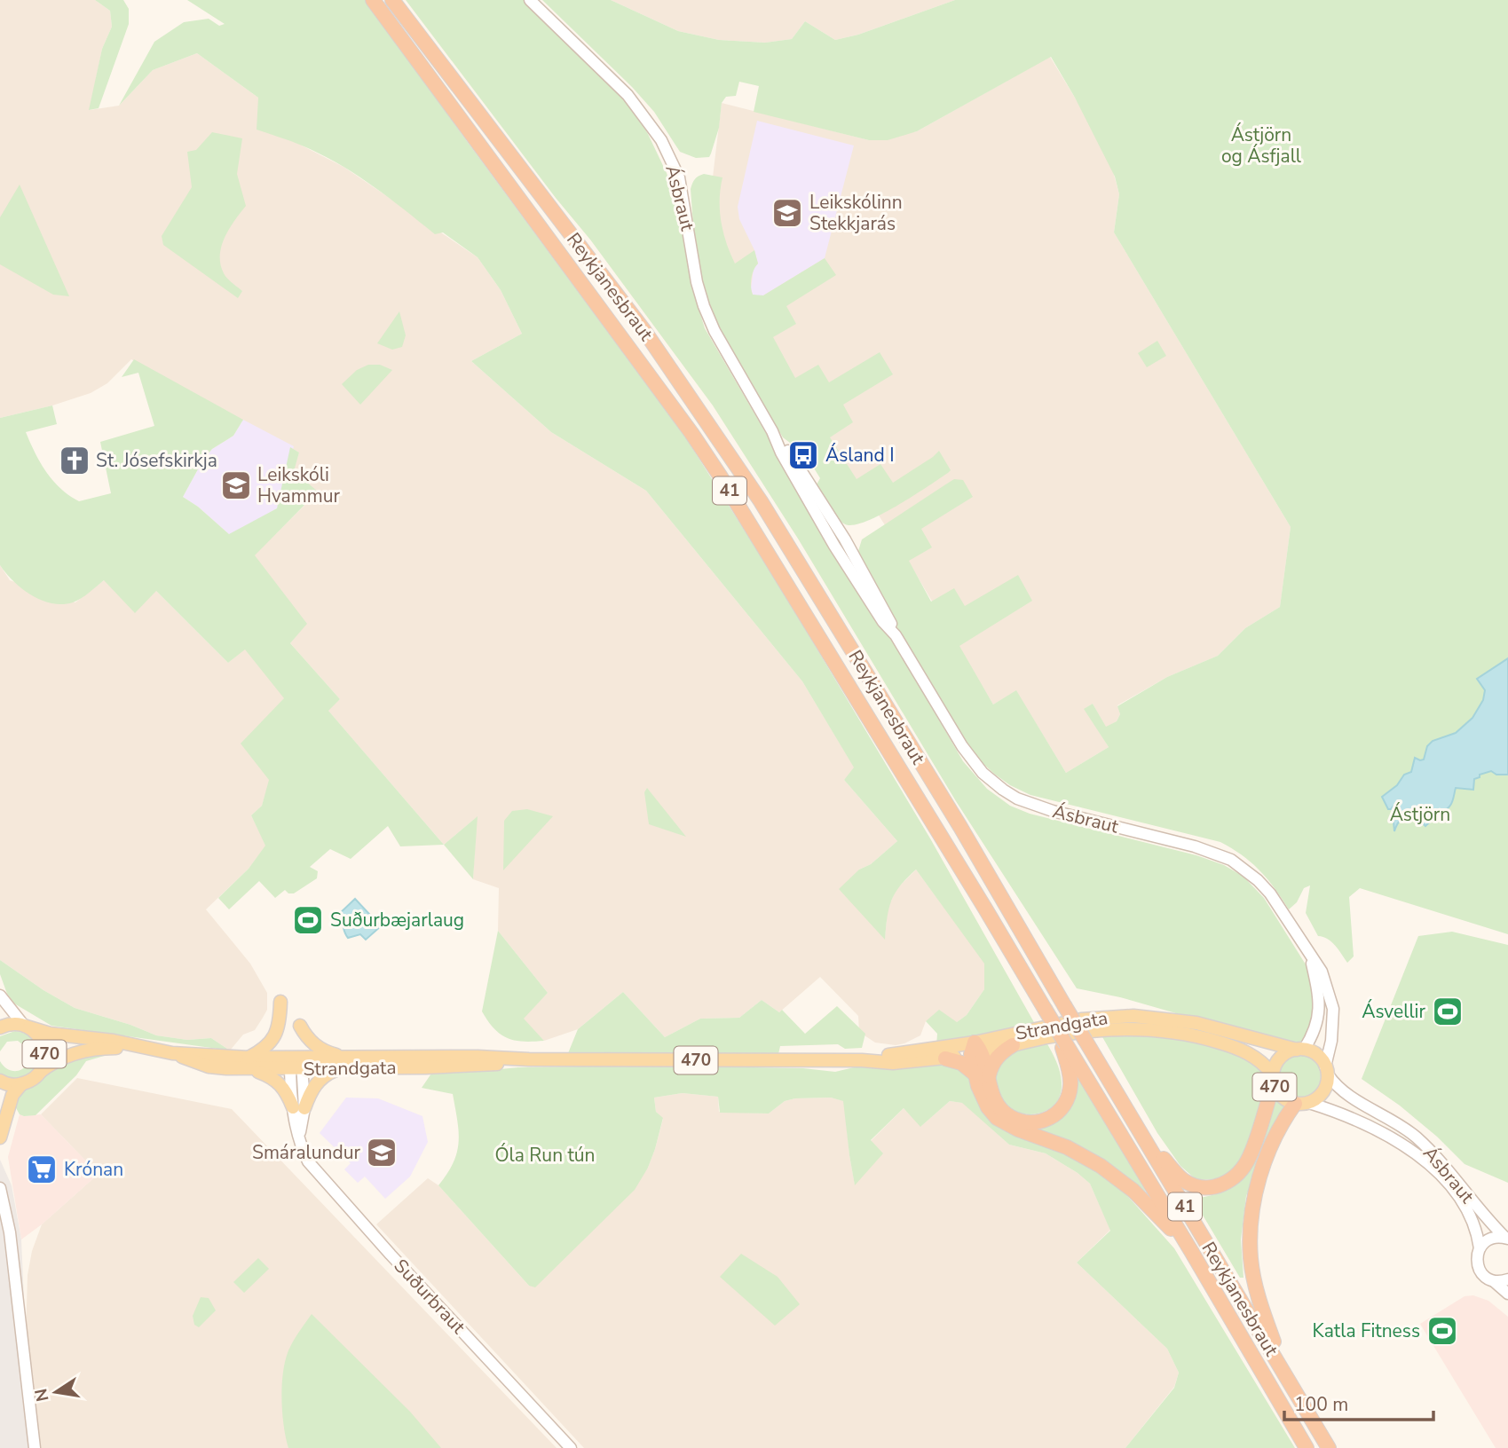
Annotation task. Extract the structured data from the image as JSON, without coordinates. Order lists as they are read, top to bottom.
{
  "streets": {
    "highway": ["Reykjanesbraut", "41"],
    "main road": ["Strandgata", "470"],
    "street": ["Ásbraut", "Suðurbraut"]
  },
  "crossings": [
    ["Ásbraut", "Strandgata"],
    ["Ásbraut", "470"],
    ["Strandgata", "470"],
    ["Strandgata", "Suðurbraut"]
  ],
  "parks": ["Ástjörn og Ásfjall", "Ástjörn", "Óla Run tún"],
  "places": {
    "school or university": ["Leikskólinn Stekkjarás", "Leikskóli Hvammur", "Smáralundur"],
    "bus stop": ["Ásland I"],
    "church": ["St. Jósefskirkja"],
    "sports": ["Suðurbæjarlaug", "Ásvellir", "Katla Fitness"],
    "supermarket": ["Krónan"]
  },
  "scale_bar": "100 m",
  "north": "left"
}
